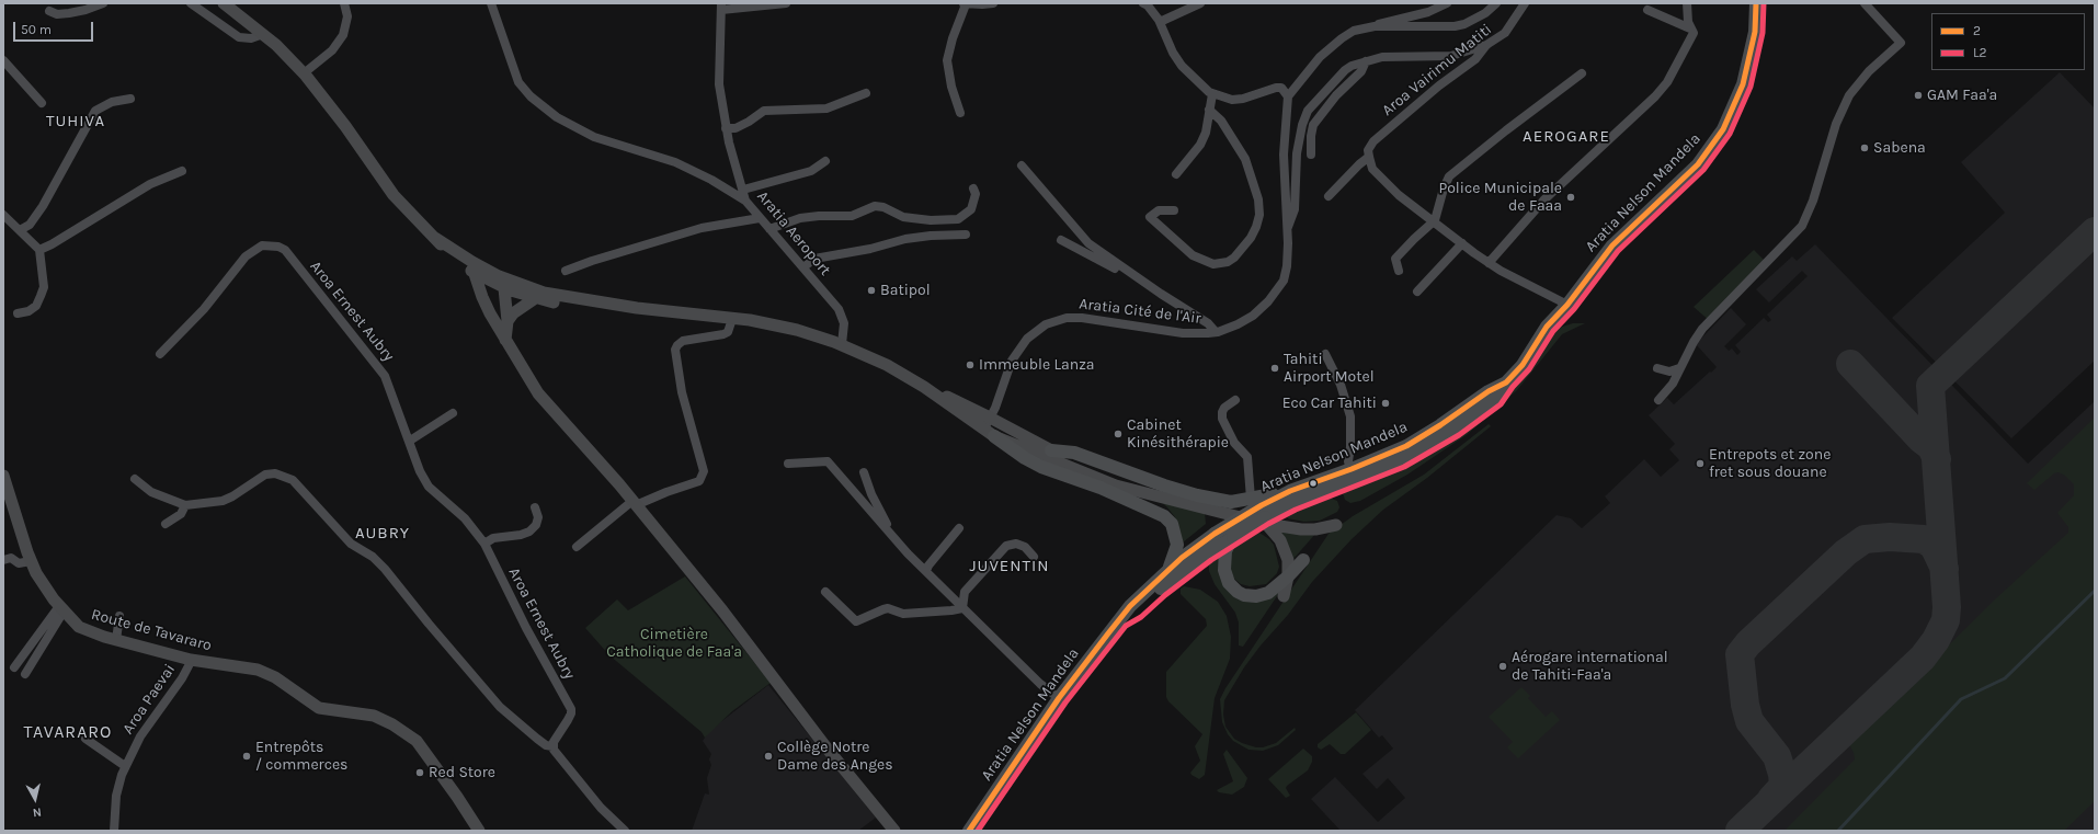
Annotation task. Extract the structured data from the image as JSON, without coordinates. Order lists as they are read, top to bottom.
{
  "streets": {
    "main road": ["Aratia Nelson Mandela", "Route de Tavararo"],
    "street": [
      "Aroa Vairimu Matiti",
      "Aratia Aeroport",
      "Aroa Ernest Aubry",
      "Aratia Cité de l'Air",
      "Aroa Paevai"
    ]
  },
  "crossings": [
    ["Aroa Vairimu Matiti", "Aratia Cité de l'Air"],
    ["Route de Tavararo", "Aroa Paevai"]
  ],
  "districts": [
    "TUHIVA",
    "AEROGARE",
    "AUBRY",
    "JUVENTIN",
    "TAVARARO"
  ],
  "parks": ["Cimetière Catholique de Faa'a"],
  "places": [
    "GAM Faa'a",
    "Sabena",
    "Police Municipale de Faaa",
    "Batipol",
    "Immeuble Lanza",
    "Tahiti Airport Motel",
    "Eco Car Tahiti",
    "Cabinet Kinésithérapie",
    "Entrepots et zone fret sous douane",
    "Aérogare international de Tahiti-Faa'a",
    "Entrepôts / commerces",
    "Collège Notre Dame des Anges",
    "Red Store"
  ],
  "lines": ["transit line 2", "transit line L2"],
  "legend": ["2", "L2"],
  "scale_bar": "50 m",
  "north": "bottom"
}
